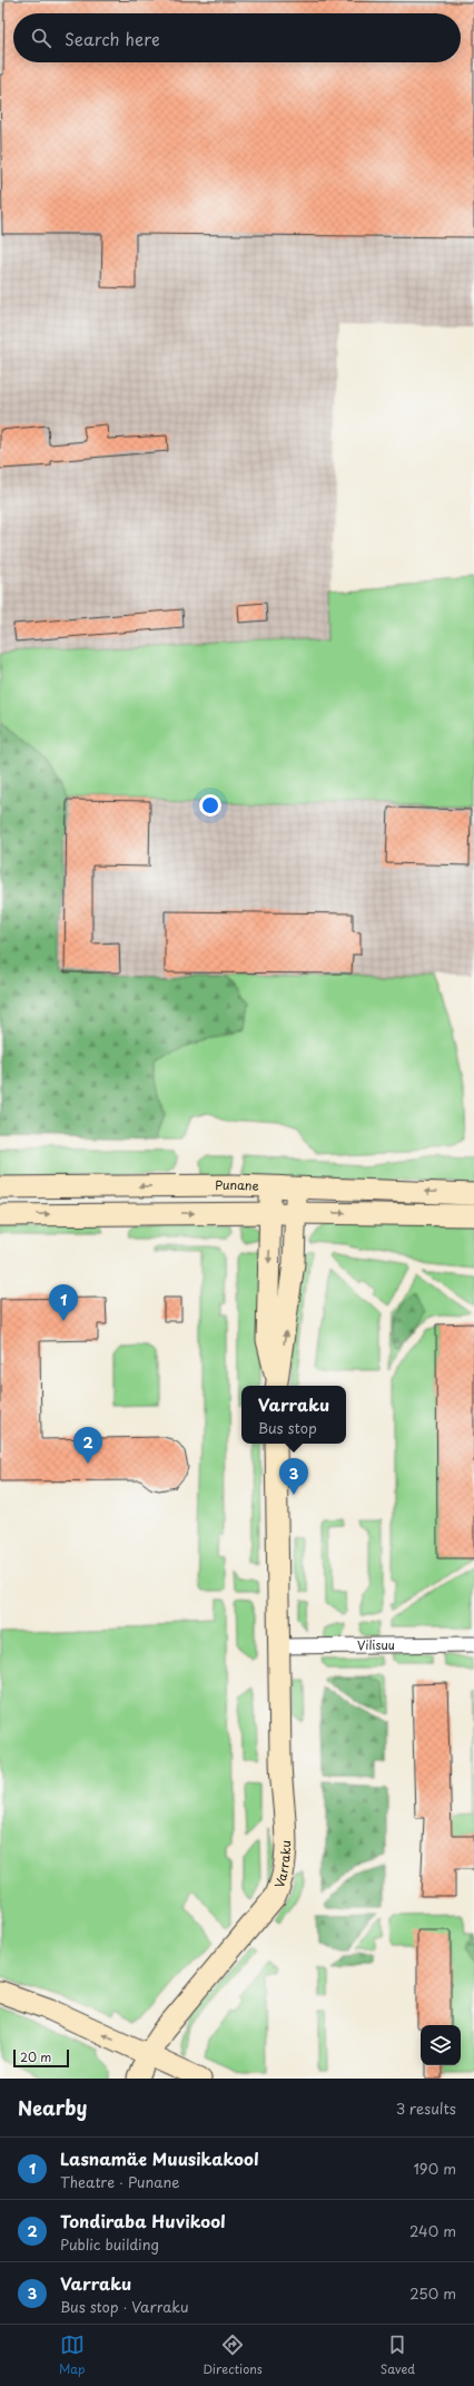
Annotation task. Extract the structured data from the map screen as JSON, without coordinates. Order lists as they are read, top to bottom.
{
  "streets": {
    "street": ["Punane", "Vilisuu", "Varraku"]
  },
  "crossings": [
    ["Vilisuu", "Varraku"]
  ],
  "scale_bar": "20 m",
  "page": {
    "search": "Search here",
    "pins": ["1", "2", "3"],
    "popup": ["Varraku", "Bus stop"],
    "scale": "20 m",
    "heading": ["Nearby", "3 results"],
    "list": [
      {
        "mark": "1",
        "name": "Lasnamäe Muusikakool",
        "note": "Theatre · Punane",
        "value": "190 m"
      },
      {
        "mark": "2",
        "name": "Tondiraba Huvikool",
        "note": "Public building",
        "value": "240 m"
      },
      {
        "mark": "3",
        "name": "Varraku",
        "note": "Bus stop · Varraku",
        "value": "250 m"
      }
    ],
    "nav": ["Map", "Directions", "Saved"]
  }
}
